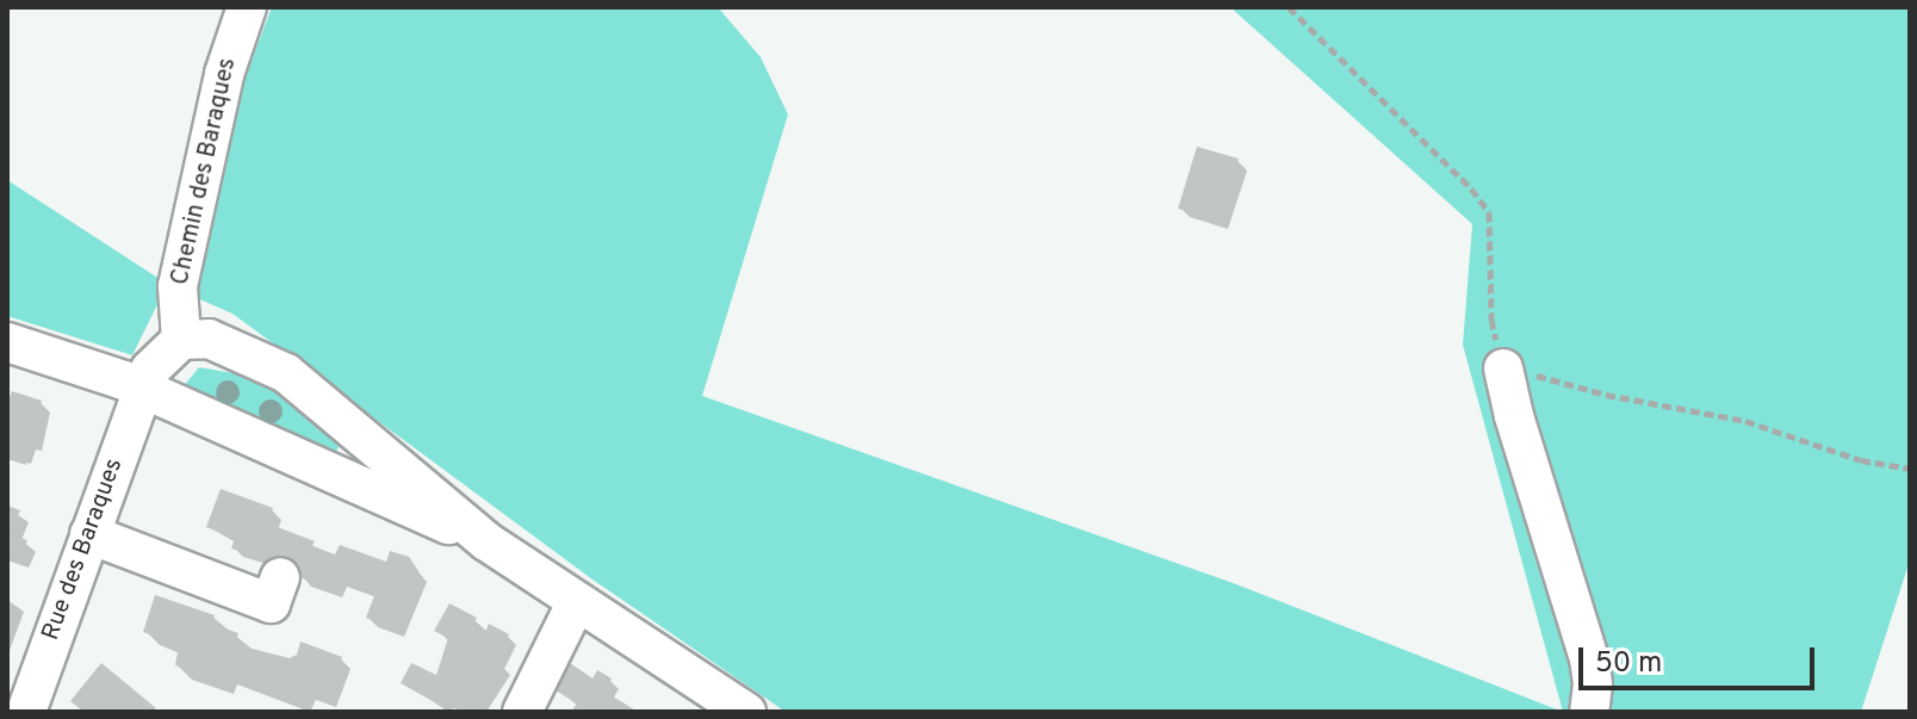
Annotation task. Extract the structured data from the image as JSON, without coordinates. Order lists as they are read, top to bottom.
{
  "streets": {
    "street": ["Chemin des Baraques", "Rue des Baraques"]
  },
  "crossings": [
    ["Chemin des Baraques", "Rue des Baraques"]
  ],
  "scale_bar": "50 m"
}
